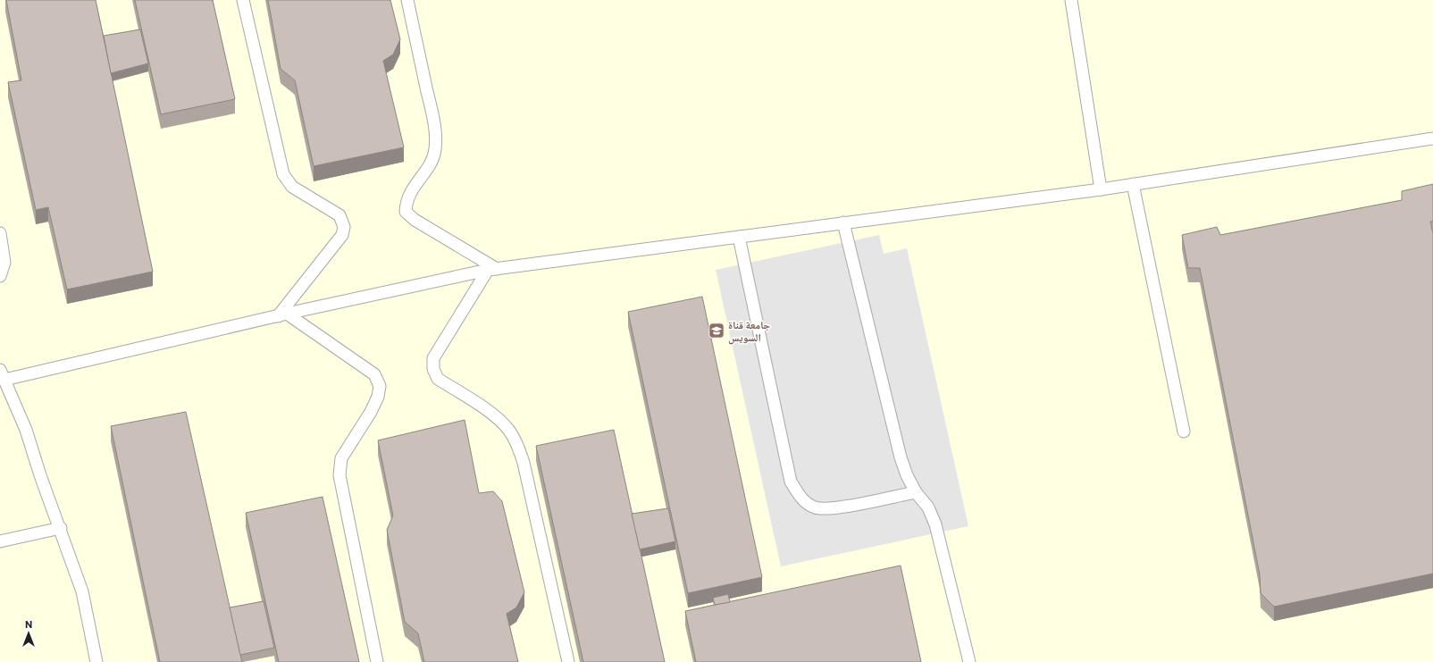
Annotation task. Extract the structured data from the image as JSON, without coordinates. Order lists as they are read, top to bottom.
{
  "places": {
    "school or university": ["جامعة قناة السويس"]
  },
  "north": "top"
}
